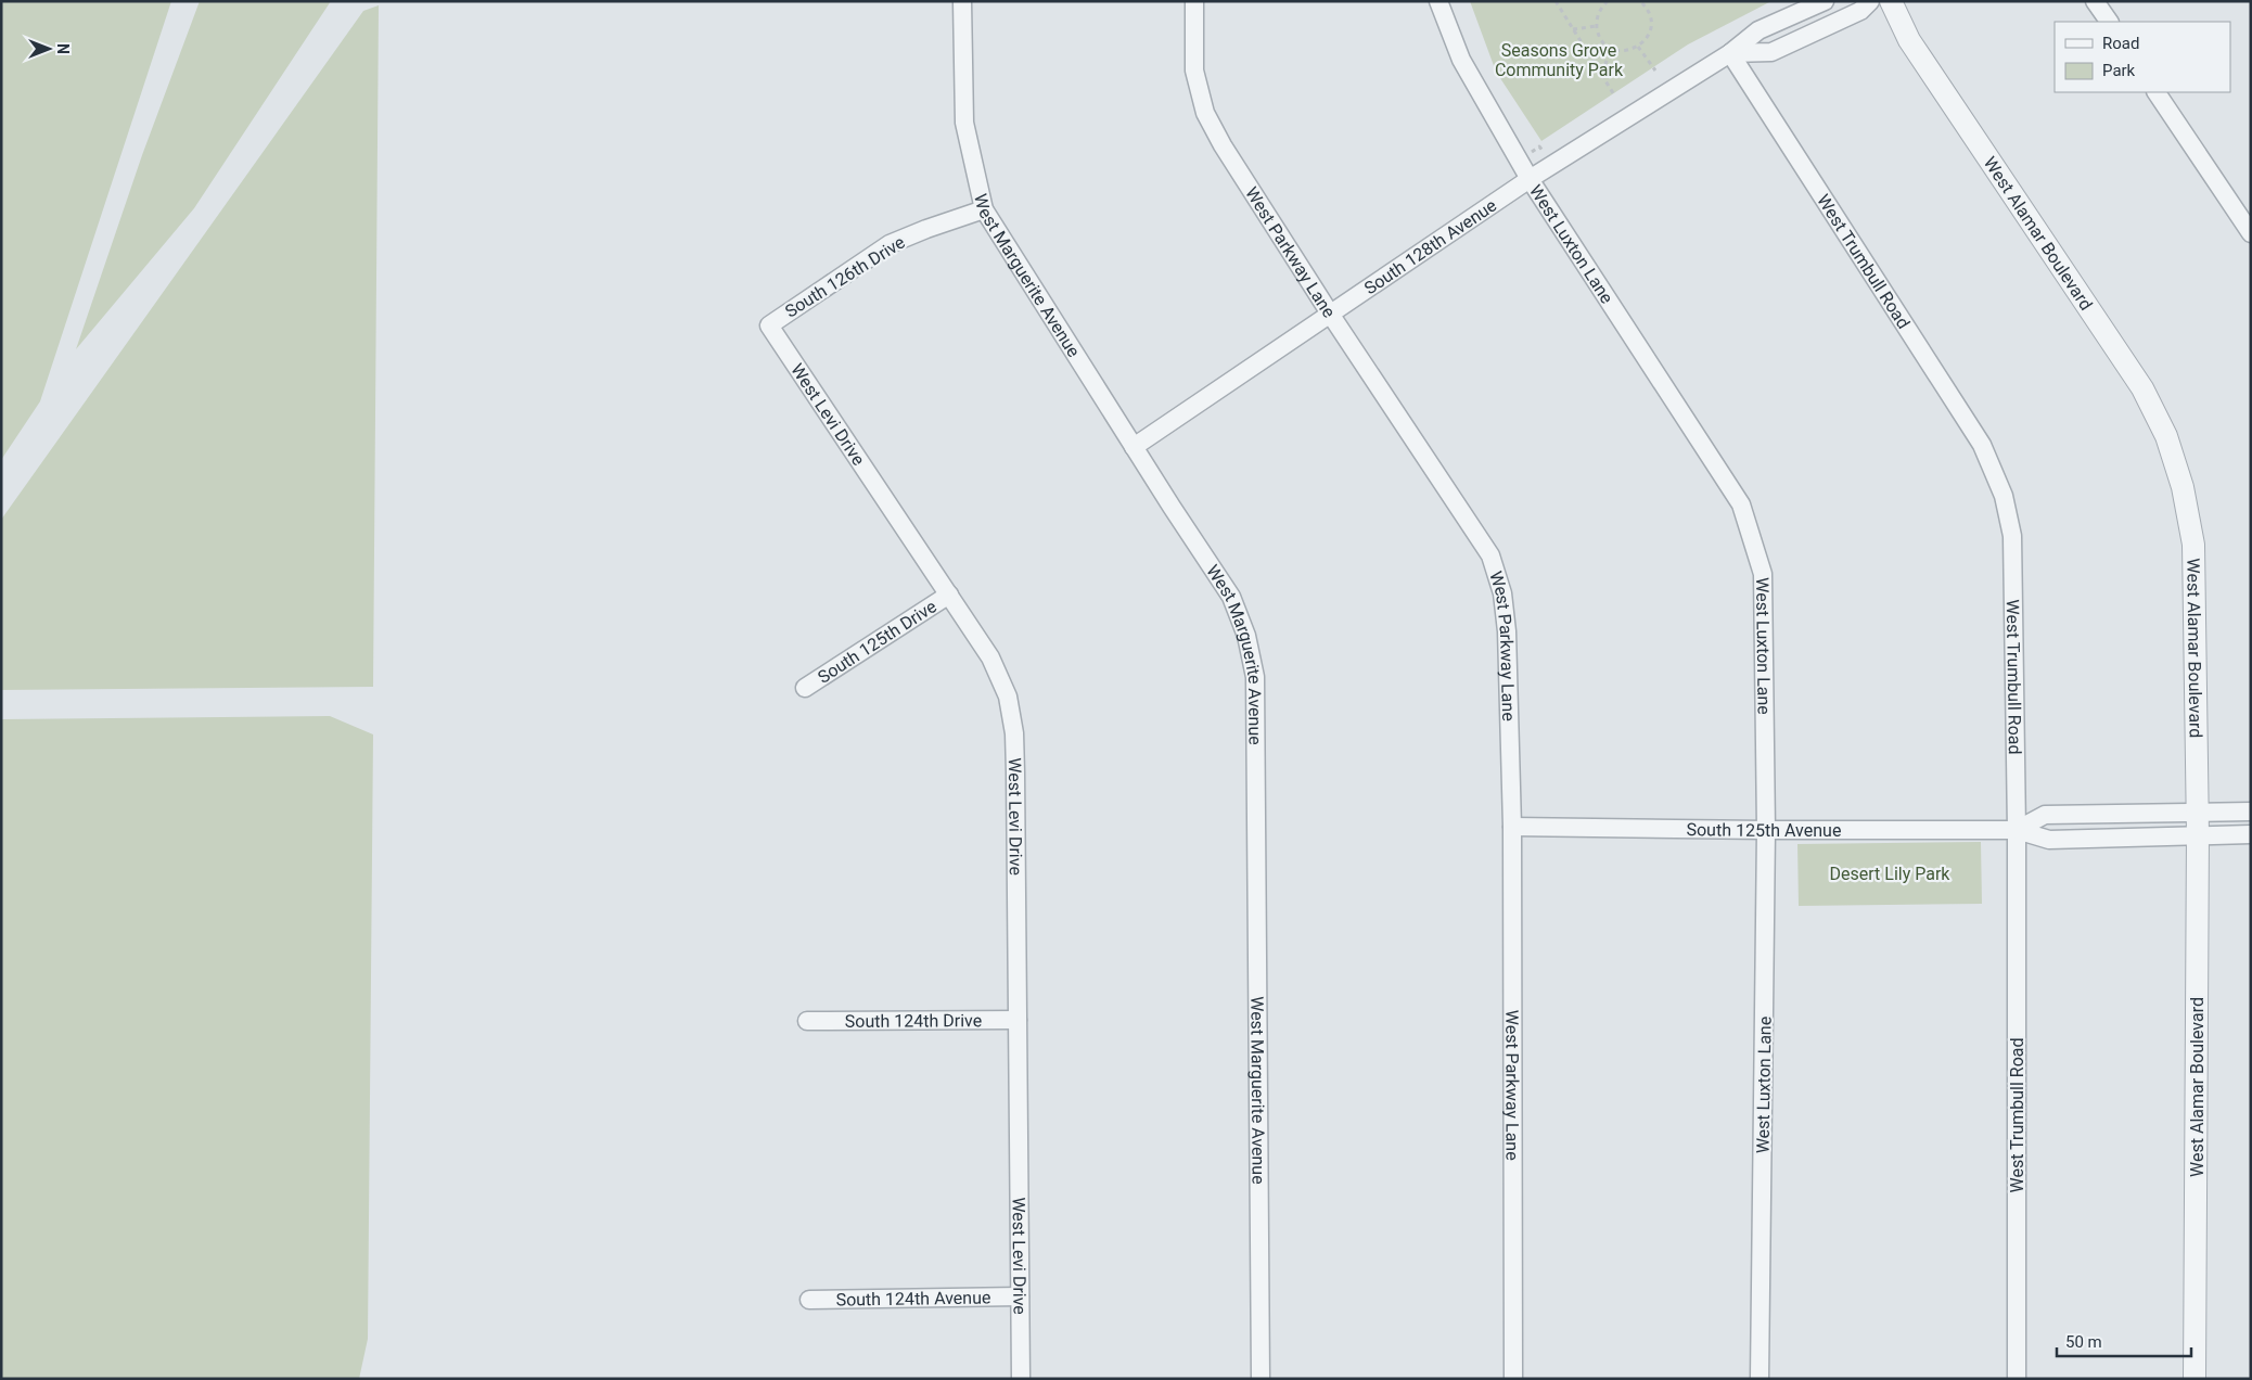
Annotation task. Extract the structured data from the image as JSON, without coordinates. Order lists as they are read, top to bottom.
{
  "streets": {
    "street": [
      "West Alamar Boulevard",
      "West Luxton Lane",
      "South 128th Avenue",
      "West Parkway Lane",
      "West Trumbull Road",
      "West Marguerite Avenue",
      "South 126th Drive",
      "West Levi Drive",
      "South 125th Drive",
      "South 125th Avenue",
      "South 124th Drive",
      "South 124th Avenue"
    ]
  },
  "crossings": [
    ["West Alamar Boulevard", "South 125th Avenue"],
    ["West Luxton Lane", "South 128th Avenue"],
    ["West Luxton Lane", "South 125th Avenue"],
    ["South 128th Avenue", "West Parkway Lane"],
    ["South 128th Avenue", "West Trumbull Road"],
    ["South 128th Avenue", "West Marguerite Avenue"],
    ["West Parkway Lane", "South 125th Avenue"],
    ["West Trumbull Road", "South 125th Avenue"],
    ["West Marguerite Avenue", "South 126th Drive"],
    ["South 126th Drive", "West Levi Drive"],
    ["West Levi Drive", "South 125th Drive"],
    ["West Levi Drive", "South 124th Drive"],
    ["West Levi Drive", "South 124th Avenue"]
  ],
  "parks": ["Seasons Grove Community Park", "Desert Lily Park"],
  "legend": ["Road", "Park"],
  "scale_bar": "50 m",
  "north": "right"
}
